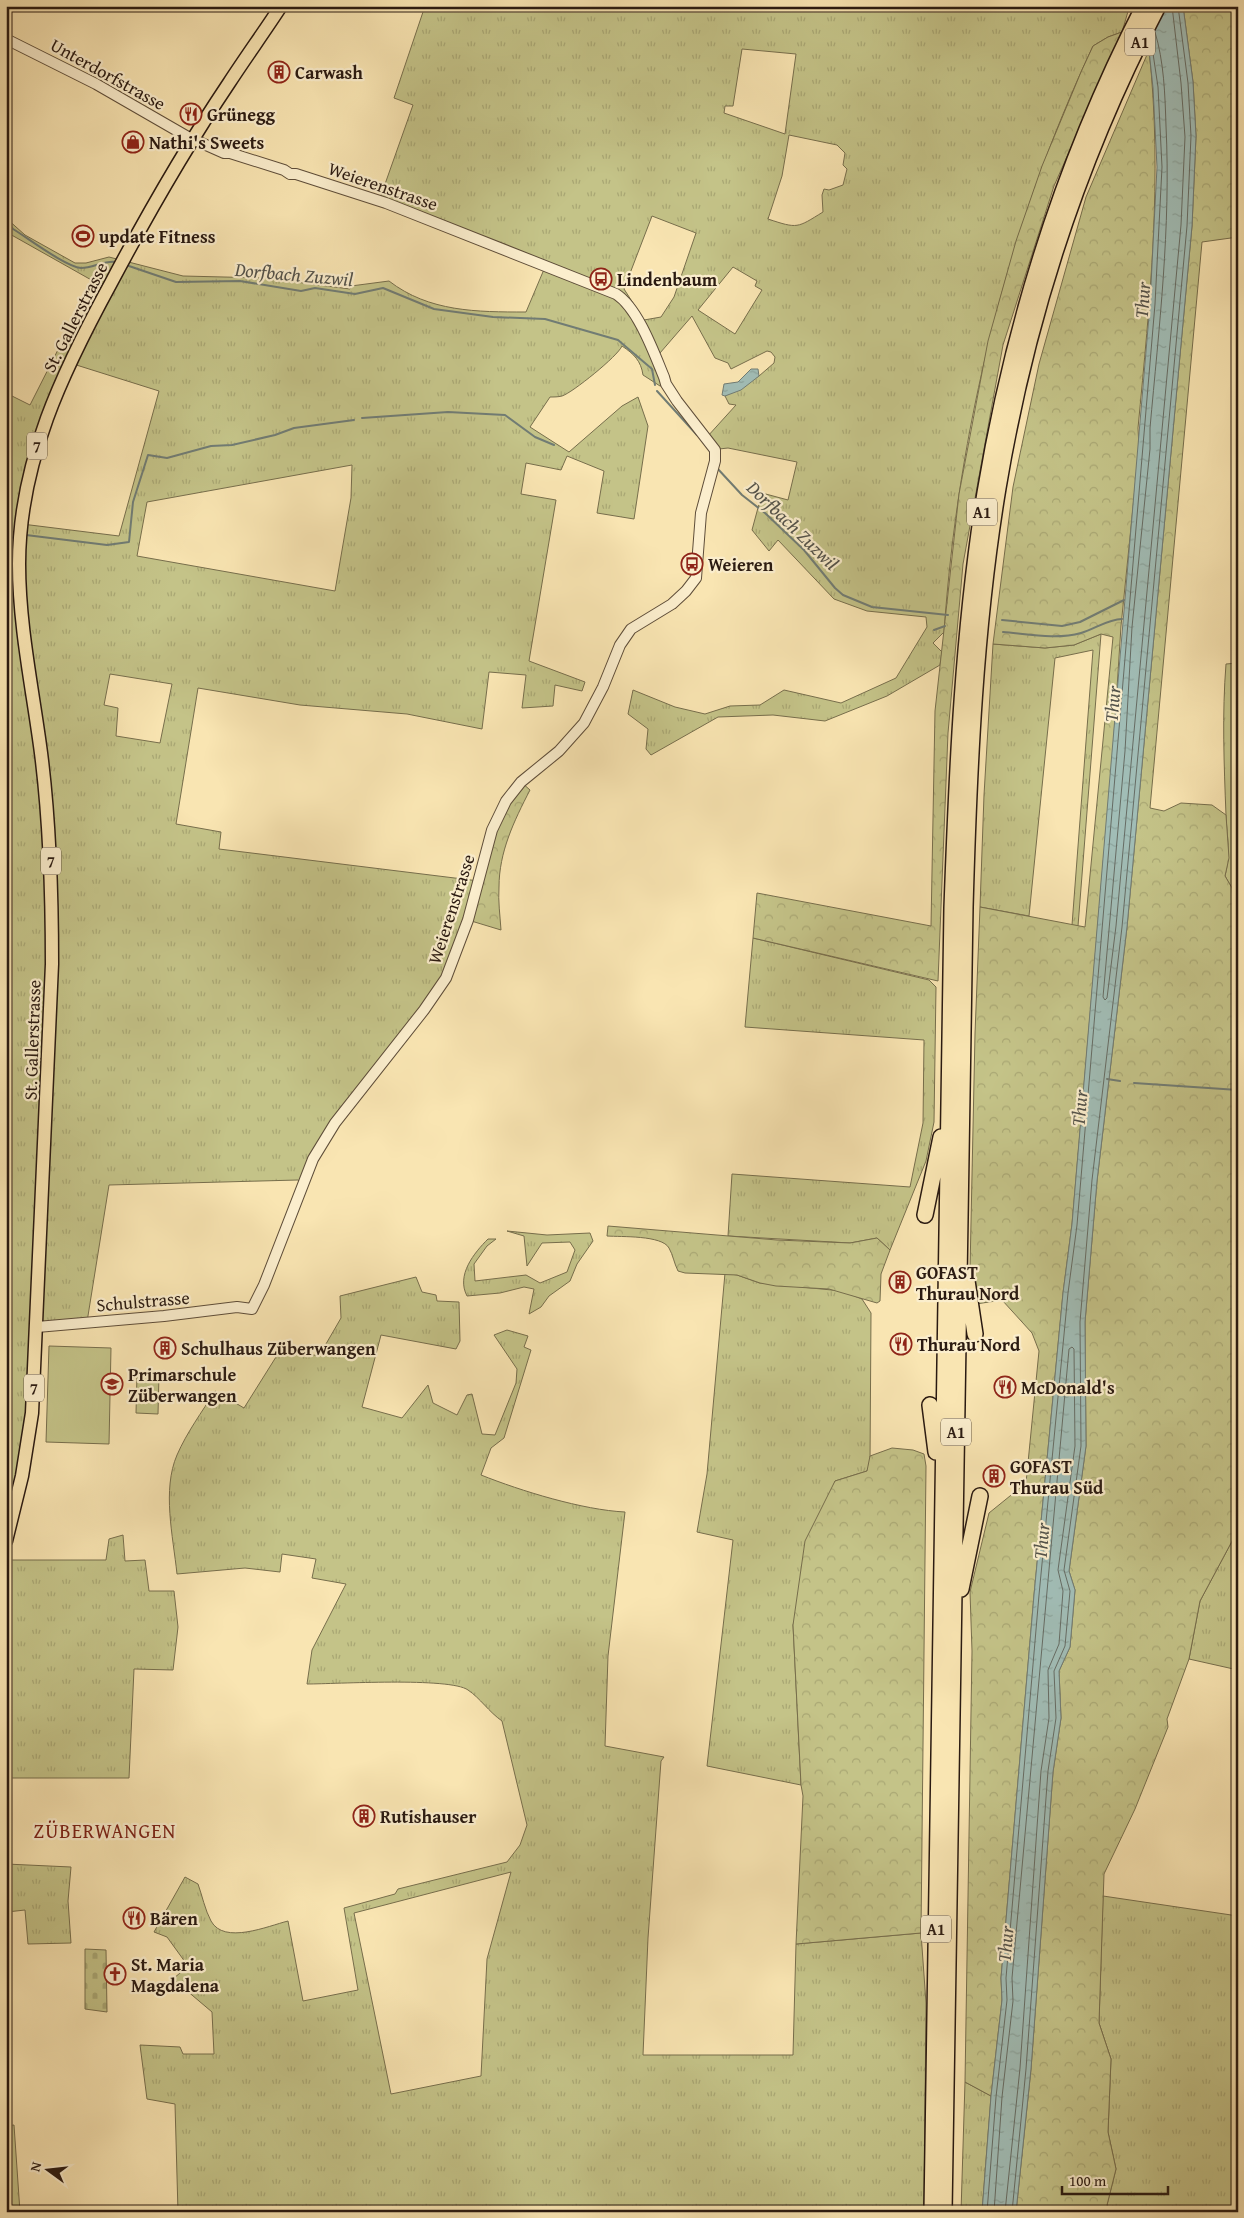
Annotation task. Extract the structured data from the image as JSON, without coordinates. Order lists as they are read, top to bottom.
{
  "streets": {
    "highway": ["A1"],
    "main road": ["St. Gallerstrasse", "7"],
    "street": ["Unterdorfstrasse", "Weierenstrasse", "Schulstrasse"]
  },
  "crossings": [
    ["Unterdorfstrasse", "Weierenstrasse"],
    ["Unterdorfstrasse", "St. Gallerstrasse"],
    ["Weierenstrasse", "St. Gallerstrasse"],
    ["Weierenstrasse", "Schulstrasse"],
    ["St. Gallerstrasse", "Schulstrasse"]
  ],
  "districts": ["ZÜBERWANGEN"],
  "water": ["Dorfbach Zuzwil", "Thur"],
  "places": {
    "building": [
      "Carwash",
      "GOFAST Thurau Nord",
      "Schulhaus Züberwangen",
      "GOFAST Thurau Süd",
      "Rutishauser"
    ],
    "restaurant": [
      "Grünegg",
      "Thurau Nord",
      "McDonald's",
      "Bären"
    ],
    "shop": ["Nathi's Sweets"],
    "sports": ["update Fitness"],
    "bus stop": ["Lindenbaum", "Weieren"],
    "school or university": ["Primarschule Züberwangen"],
    "church": ["St. Maria Magdalena"]
  },
  "scale_bar": "100 m",
  "north": "left"
}
